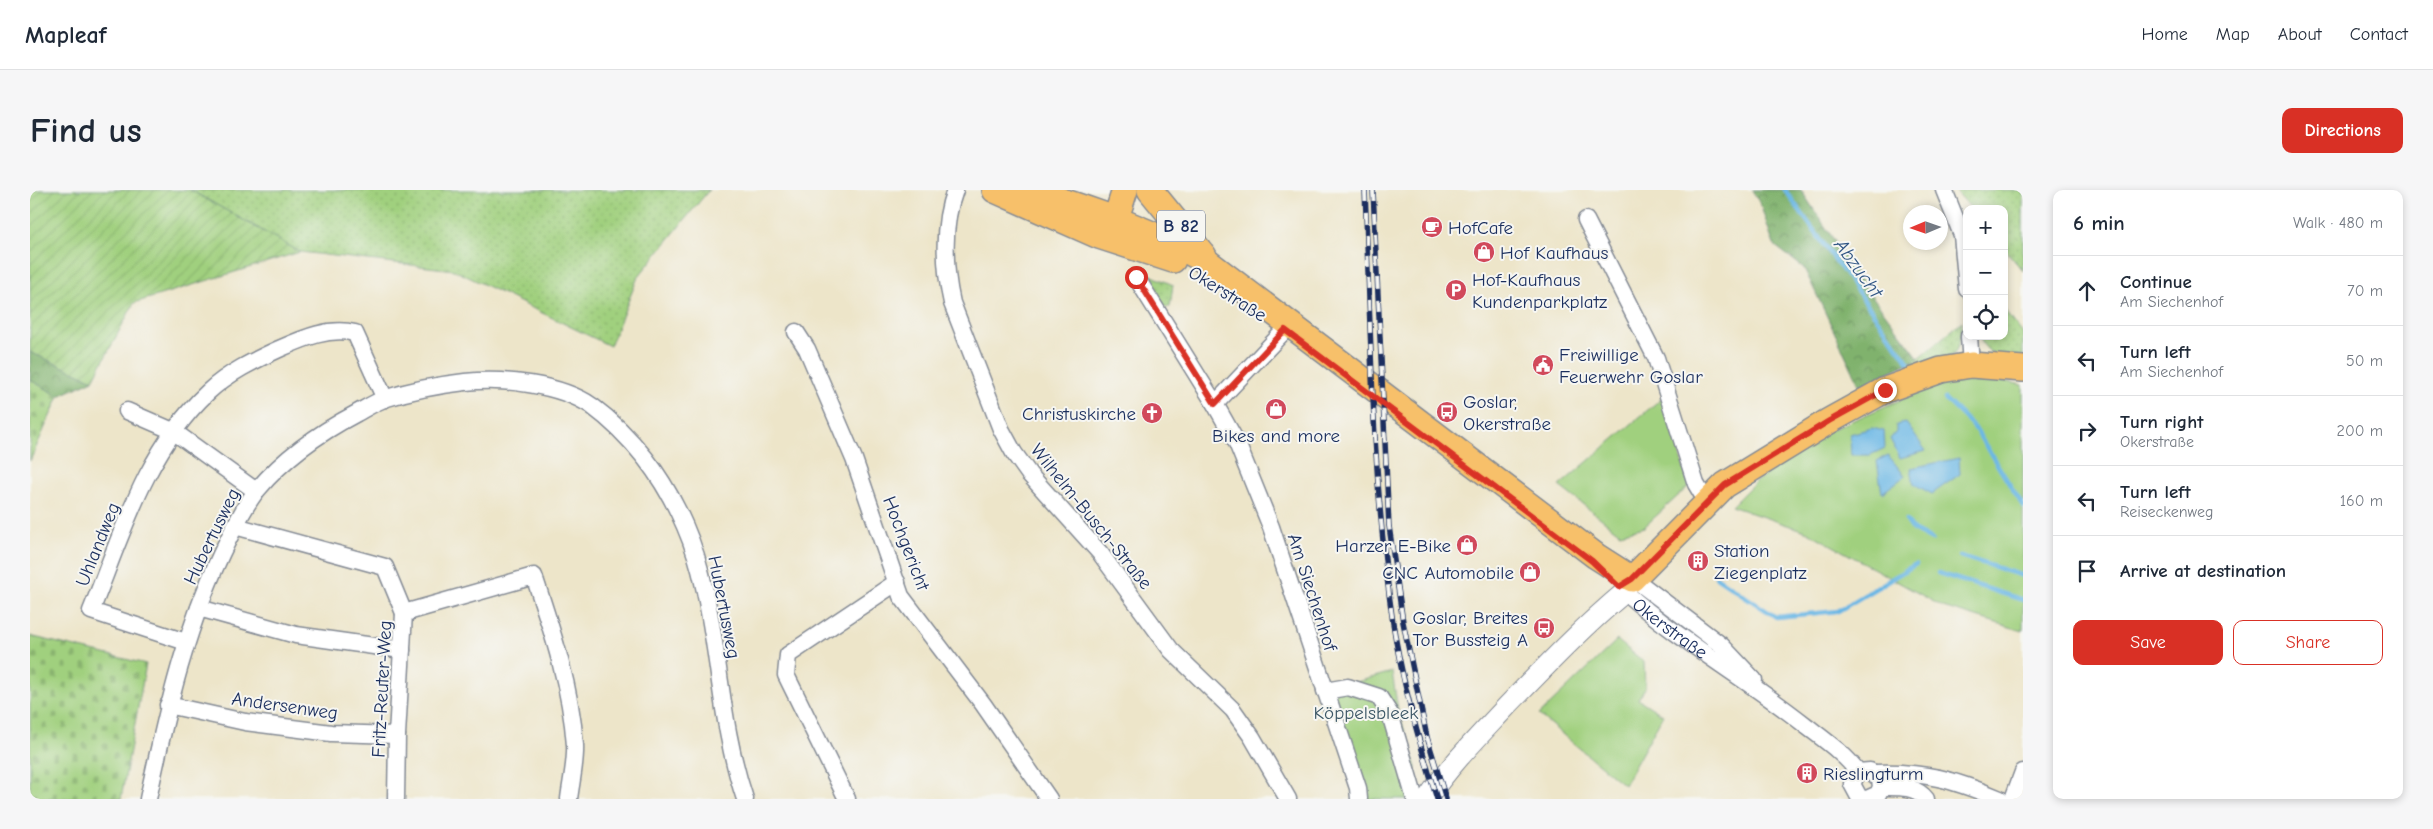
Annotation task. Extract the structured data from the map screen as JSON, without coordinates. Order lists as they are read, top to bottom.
{
  "streets": {
    "main road": ["B 82", "Okerstraße"],
    "street": [
      "Wilhelm-Busch-Straße",
      "Hubertusweg",
      "Hochgericht",
      "Uhlandweg",
      "Am Siechenhof",
      "Fritz-Reuter-Weg",
      "Andersenweg"
    ]
  },
  "crossings": [
    ["B 82", "Okerstraße"],
    ["Hubertusweg", "Uhlandweg"],
    ["Hubertusweg", "Andersenweg"],
    ["Fritz-Reuter-Weg", "Andersenweg"]
  ],
  "water": ["Abzucht"],
  "parks": ["Köppelsbleek"],
  "places": {
    "cafe": ["HofCafe"],
    "shop": [
      "Hof Kaufhaus",
      "Bikes and more",
      "Harzer E-Bike",
      "CNC Automobile"
    ],
    "parking": ["Hof-Kaufhaus Kundenparkplatz"],
    "public building": ["Freiwillige Feuerwehr Goslar"],
    "bus stop": ["Goslar, Okerstraße", "Goslar, Breites Tor Bussteig A"],
    "church": ["Christuskirche"],
    "building": ["Station Ziegenplatz", "Rieslingturm"]
  },
  "north": "left",
  "page": {
    "header": "Mapleaf",
    "nav": [
      "Home",
      "Map",
      "About",
      "Contact"
    ],
    "buttons": [
      "Directions",
      ["Save", "Share"]
    ],
    "title": "Find us",
    "heading": ["6 min", "Walk · 480 m"],
    "map_buttons": ["+", "−"],
    "list": [
      ["Continue", "Am Siechenhof", "70 m"],
      ["Turn left", "Am Siechenhof", "50 m"],
      ["Turn right", "Okerstraße", "200 m"],
      ["Turn left", "Reiseckenweg", "160 m"],
      "Arrive at destination"
    ]
  }
}
